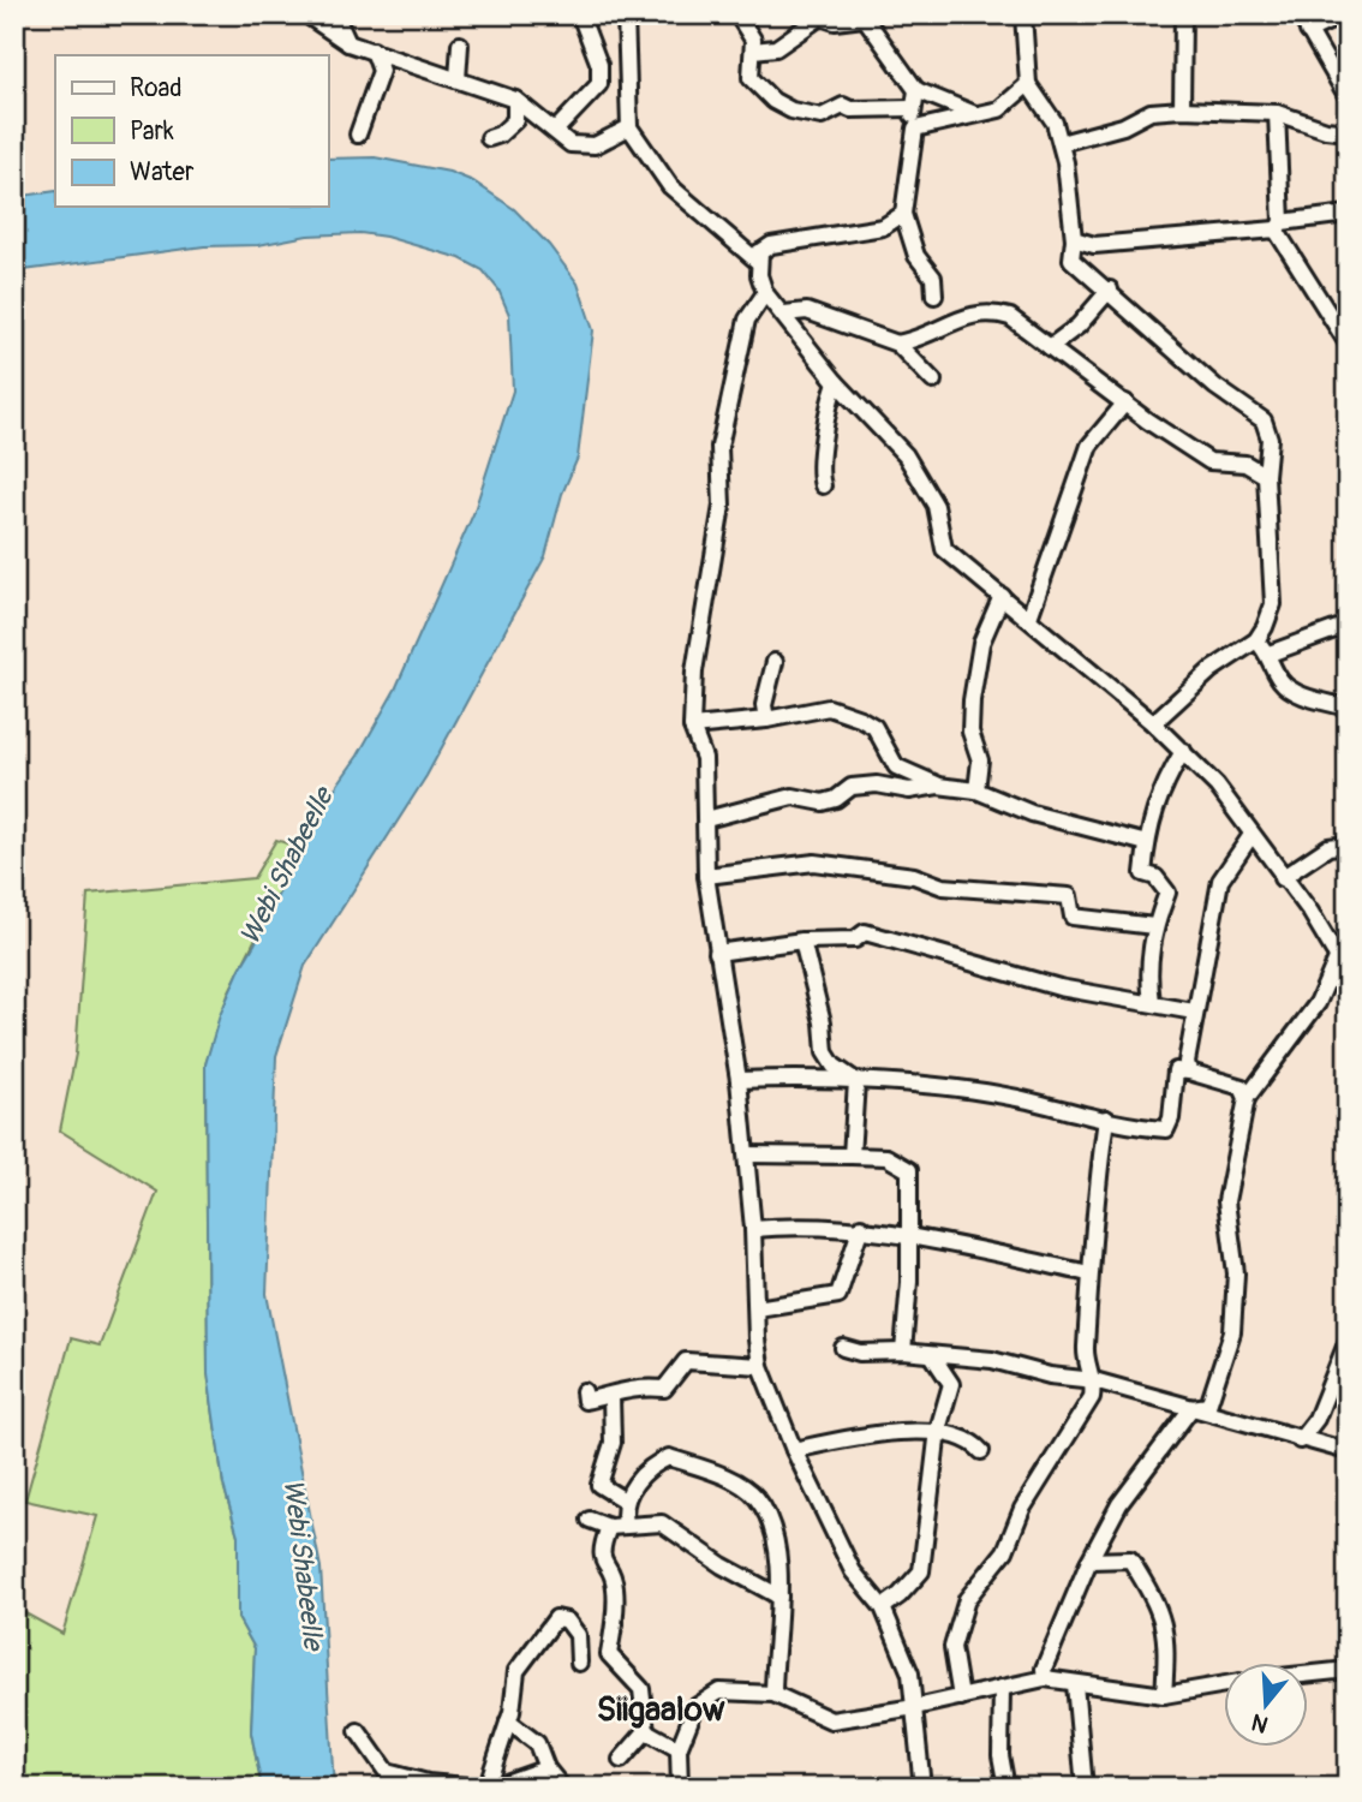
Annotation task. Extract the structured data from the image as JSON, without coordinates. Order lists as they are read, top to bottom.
{
  "districts": ["Siigaalow"],
  "water": ["Webi Shabeelle"],
  "legend": ["Road", "Park", "Water"],
  "north": "bottom"
}
